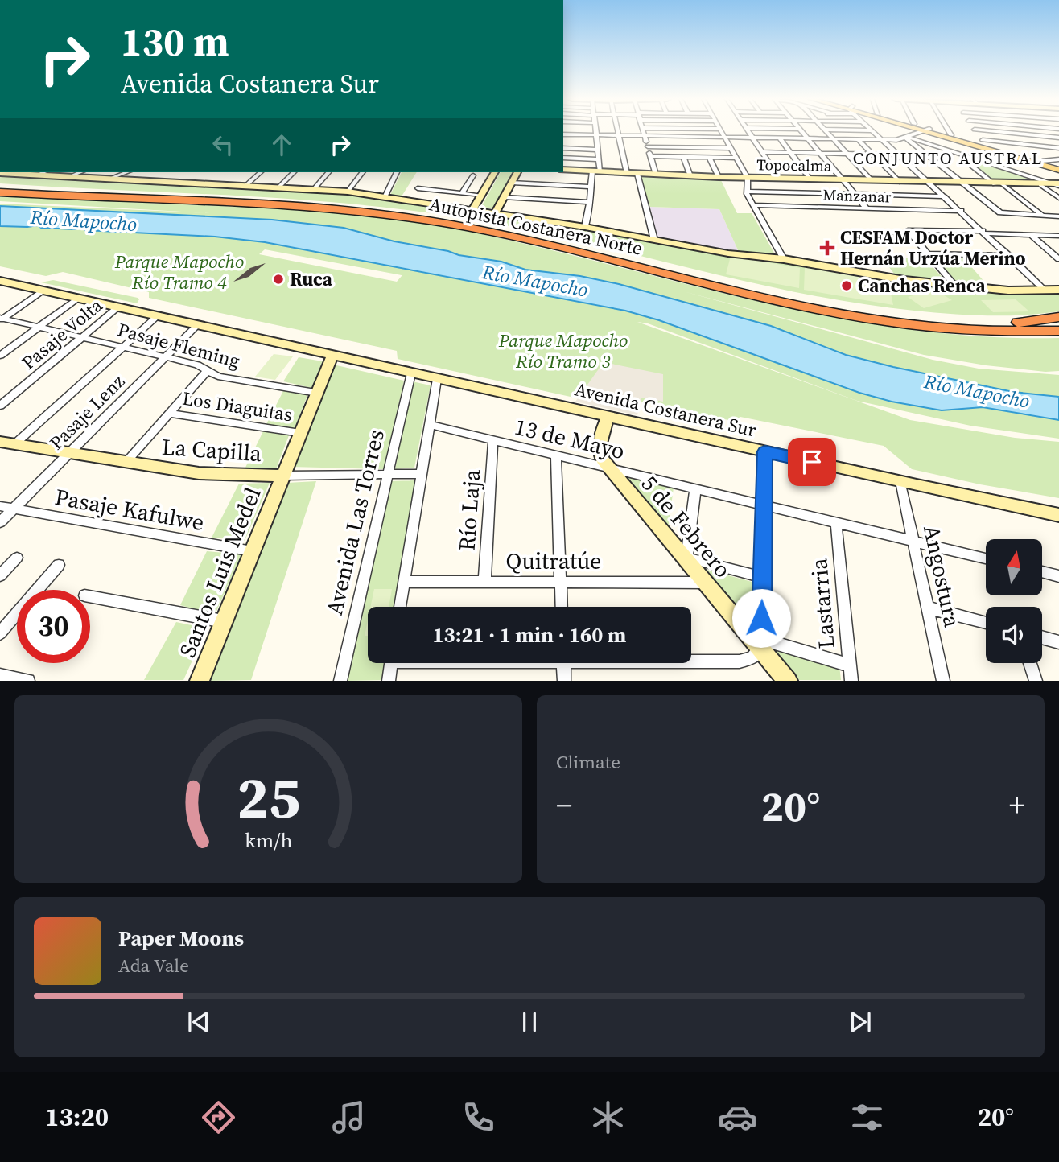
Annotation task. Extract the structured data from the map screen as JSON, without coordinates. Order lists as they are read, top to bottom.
{
  "streets": {
    "highway": ["Autopista Costanera Norte"],
    "street": [
      "Topocalma",
      "Manzanar",
      "Pasaje Volta",
      "Pasaje Fleming",
      "Los Diaguitas",
      "Avenida Costanera Sur",
      "Pasaje Lenz",
      "13 de Mayo",
      "La Capilla",
      "Pasaje Kafulwe",
      "Río Laja",
      "Avenida Las Torres",
      "5 de Febrero",
      "Quitratúe",
      "Santos Luis Medel",
      "Angostura",
      "Lastarria"
    ]
  },
  "crossings": [
    ["Pasaje Volta", "Pasaje Fleming"],
    ["Pasaje Volta", "Avenida Costanera Sur"],
    ["Pasaje Fleming", "Pasaje Lenz"],
    ["Pasaje Fleming", "Santos Luis Medel"],
    ["Los Diaguitas", "Santos Luis Medel"],
    ["Avenida Costanera Sur", "Pasaje Lenz"],
    ["Avenida Costanera Sur", "Avenida Las Torres"],
    ["Avenida Costanera Sur", "5 de Febrero"],
    ["Avenida Costanera Sur", "Santos Luis Medel"],
    ["Avenida Costanera Sur", "Angostura"],
    ["Pasaje Lenz", "La Capilla"],
    ["Pasaje Lenz", "Pasaje Kafulwe"],
    ["13 de Mayo", "Río Laja"],
    ["13 de Mayo", "5 de Febrero"],
    ["13 de Mayo", "Angostura"],
    ["13 de Mayo", "Lastarria"],
    ["La Capilla", "Avenida Las Torres"],
    ["La Capilla", "Santos Luis Medel"],
    ["Pasaje Kafulwe", "Santos Luis Medel"],
    ["Río Laja", "Quitratúe"],
    ["5 de Febrero", "Quitratúe"]
  ],
  "districts": ["CONJUNTO AUSTRAL"],
  "water": ["Río Mapocho"],
  "parks": ["Parque Mapocho Río Tramo 4", "Parque Mapocho Río Tramo 3"],
  "places": {
    "health": ["CESFAM Doctor Hernán Urzúa Merino"],
    "other": ["Ruca", "Canchas Renca"]
  },
  "north": "top",
  "page": {
    "turn": ["130 m", "Avenida Costanera Sur"],
    "limit": "30",
    "trip": "13:21 · 1 min · 160 m",
    "tile": "Climate",
    "heat": ["−", "20°", "+"],
    "song": ["Paper Moons", "Ada Vale"],
    "tabs": ["13:20", "20°"],
    "gauge": ["25", "km/h"]
  }
}
